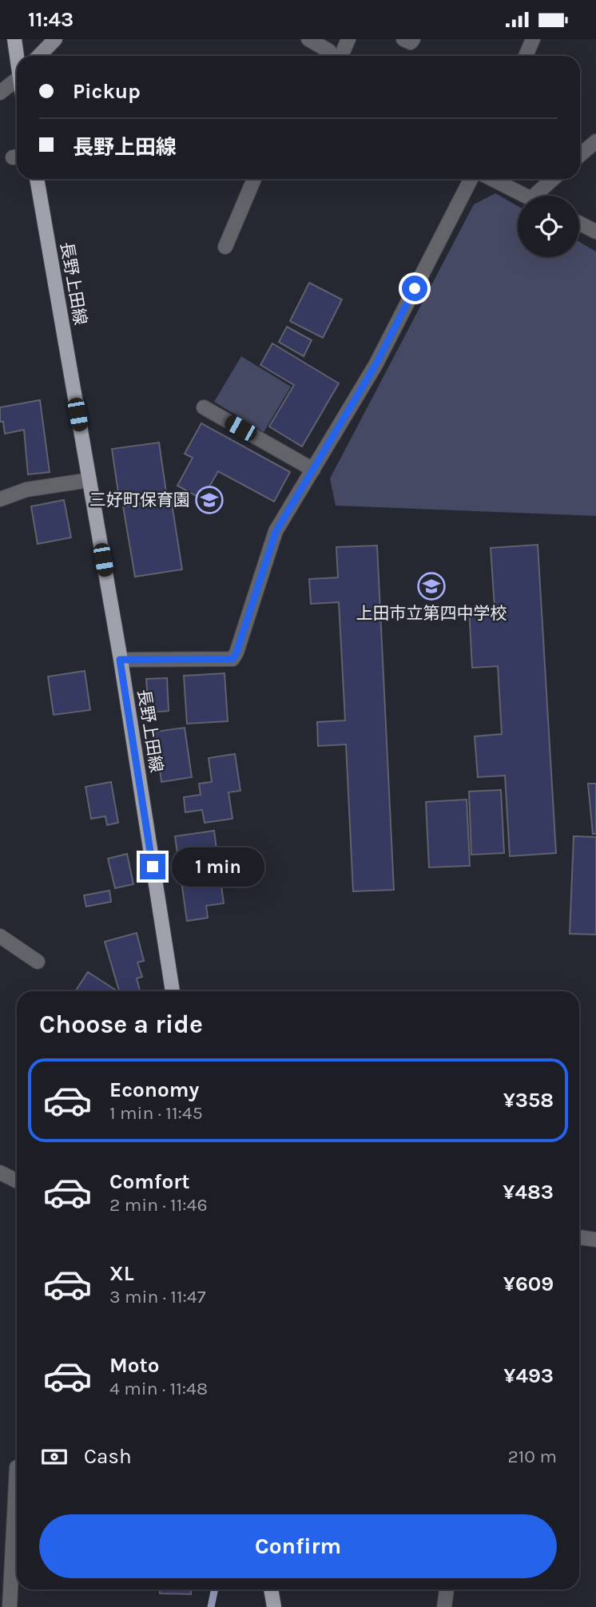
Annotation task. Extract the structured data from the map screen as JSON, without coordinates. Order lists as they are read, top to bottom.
{
  "streets": {
    "main road": ["長野上田線"]
  },
  "places": {
    "school or university": ["三好町保育園", "上田市立第四中学校"]
  },
  "page": {
    "status": "11:43",
    "banner": ["Pickup", "長野上田線"],
    "bubble": "1 min",
    "heading": "Choose a ride",
    "list": [
      {
        "name": "Economy",
        "note": "1 min · 11:45",
        "value": "¥358"
      },
      {
        "name": "Comfort",
        "note": "2 min · 11:46",
        "value": "¥483"
      },
      {
        "name": "XL",
        "note": "3 min · 11:47",
        "value": "¥609"
      },
      {
        "name": "Moto",
        "note": "4 min · 11:48",
        "value": "¥493"
      }
    ],
    "pay": ["Cash", "210 m"],
    "buttons": "Confirm"
  }
}
